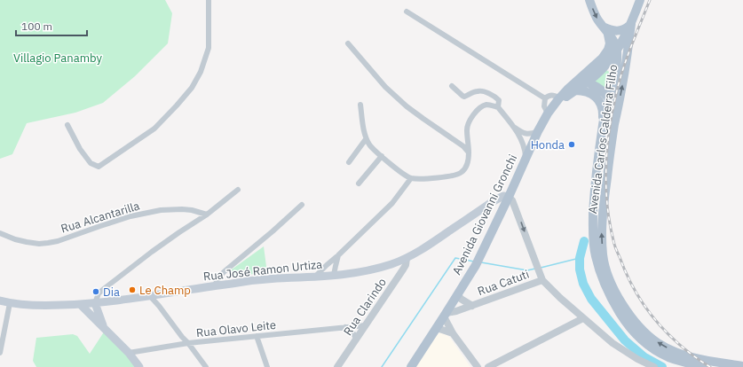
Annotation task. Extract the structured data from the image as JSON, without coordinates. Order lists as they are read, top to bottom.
{
  "streets": {
    "main road": ["Avenida Carlos Caldeira Filho", "Avenida Giovanni Gronchi", "Rua José Ramon Urtiza"],
    "street": [
      "Rua Alcantarilla",
      "Rua Catuti",
      "Rua Clarindo",
      "Rua Olavo Leite"
    ]
  },
  "crossings": [
    ["Avenida Carlos Caldeira Filho", "Avenida Giovanni Gronchi"],
    ["Avenida Giovanni Gronchi", "Rua José Ramon Urtiza"],
    ["Avenida Giovanni Gronchi", "Rua Catuti"],
    ["Rua José Ramon Urtiza", "Rua Clarindo"],
    ["Rua Clarindo", "Rua Olavo Leite"]
  ],
  "one_way": ["Avenida Carlos Caldeira Filho"],
  "parks": ["Villagio Panamby"],
  "places": ["Honda", "Le Champ", "Dia"],
  "scale_bar": "100 m"
}
